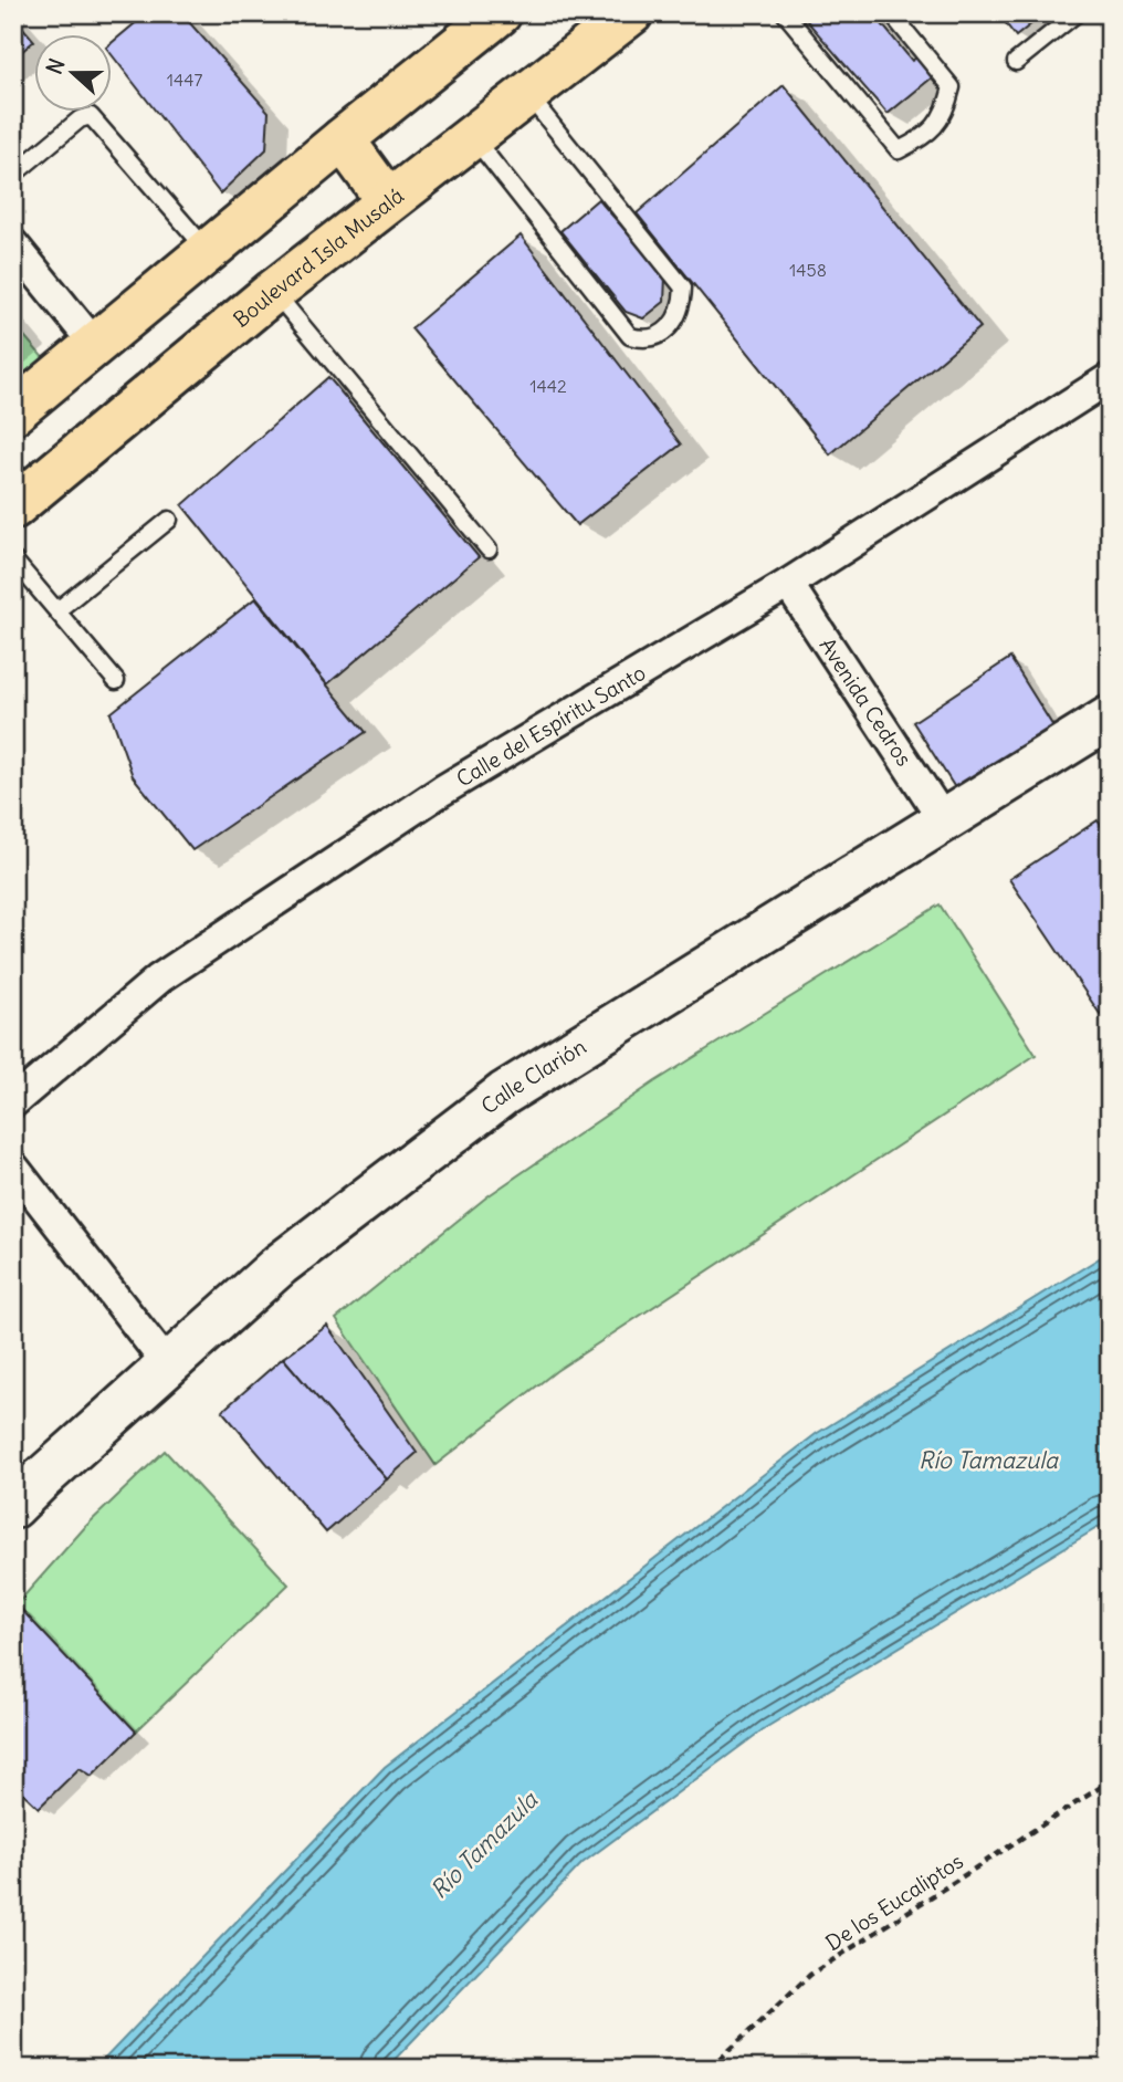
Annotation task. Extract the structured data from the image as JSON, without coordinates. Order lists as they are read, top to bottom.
{
  "streets": {
    "main road": ["Boulevard Isla Musalá"],
    "street": ["Avenida Cedros", "Calle del Espíritu Santo", "Calle Clarión"],
    "path": ["De los Eucaliptos"]
  },
  "crossings": [
    ["Avenida Cedros", "Calle del Espíritu Santo"],
    ["Avenida Cedros", "Calle Clarión"]
  ],
  "water": ["Río Tamazula"],
  "house_numbers": ["1447", "1458", "1442"],
  "north": "left"
}
